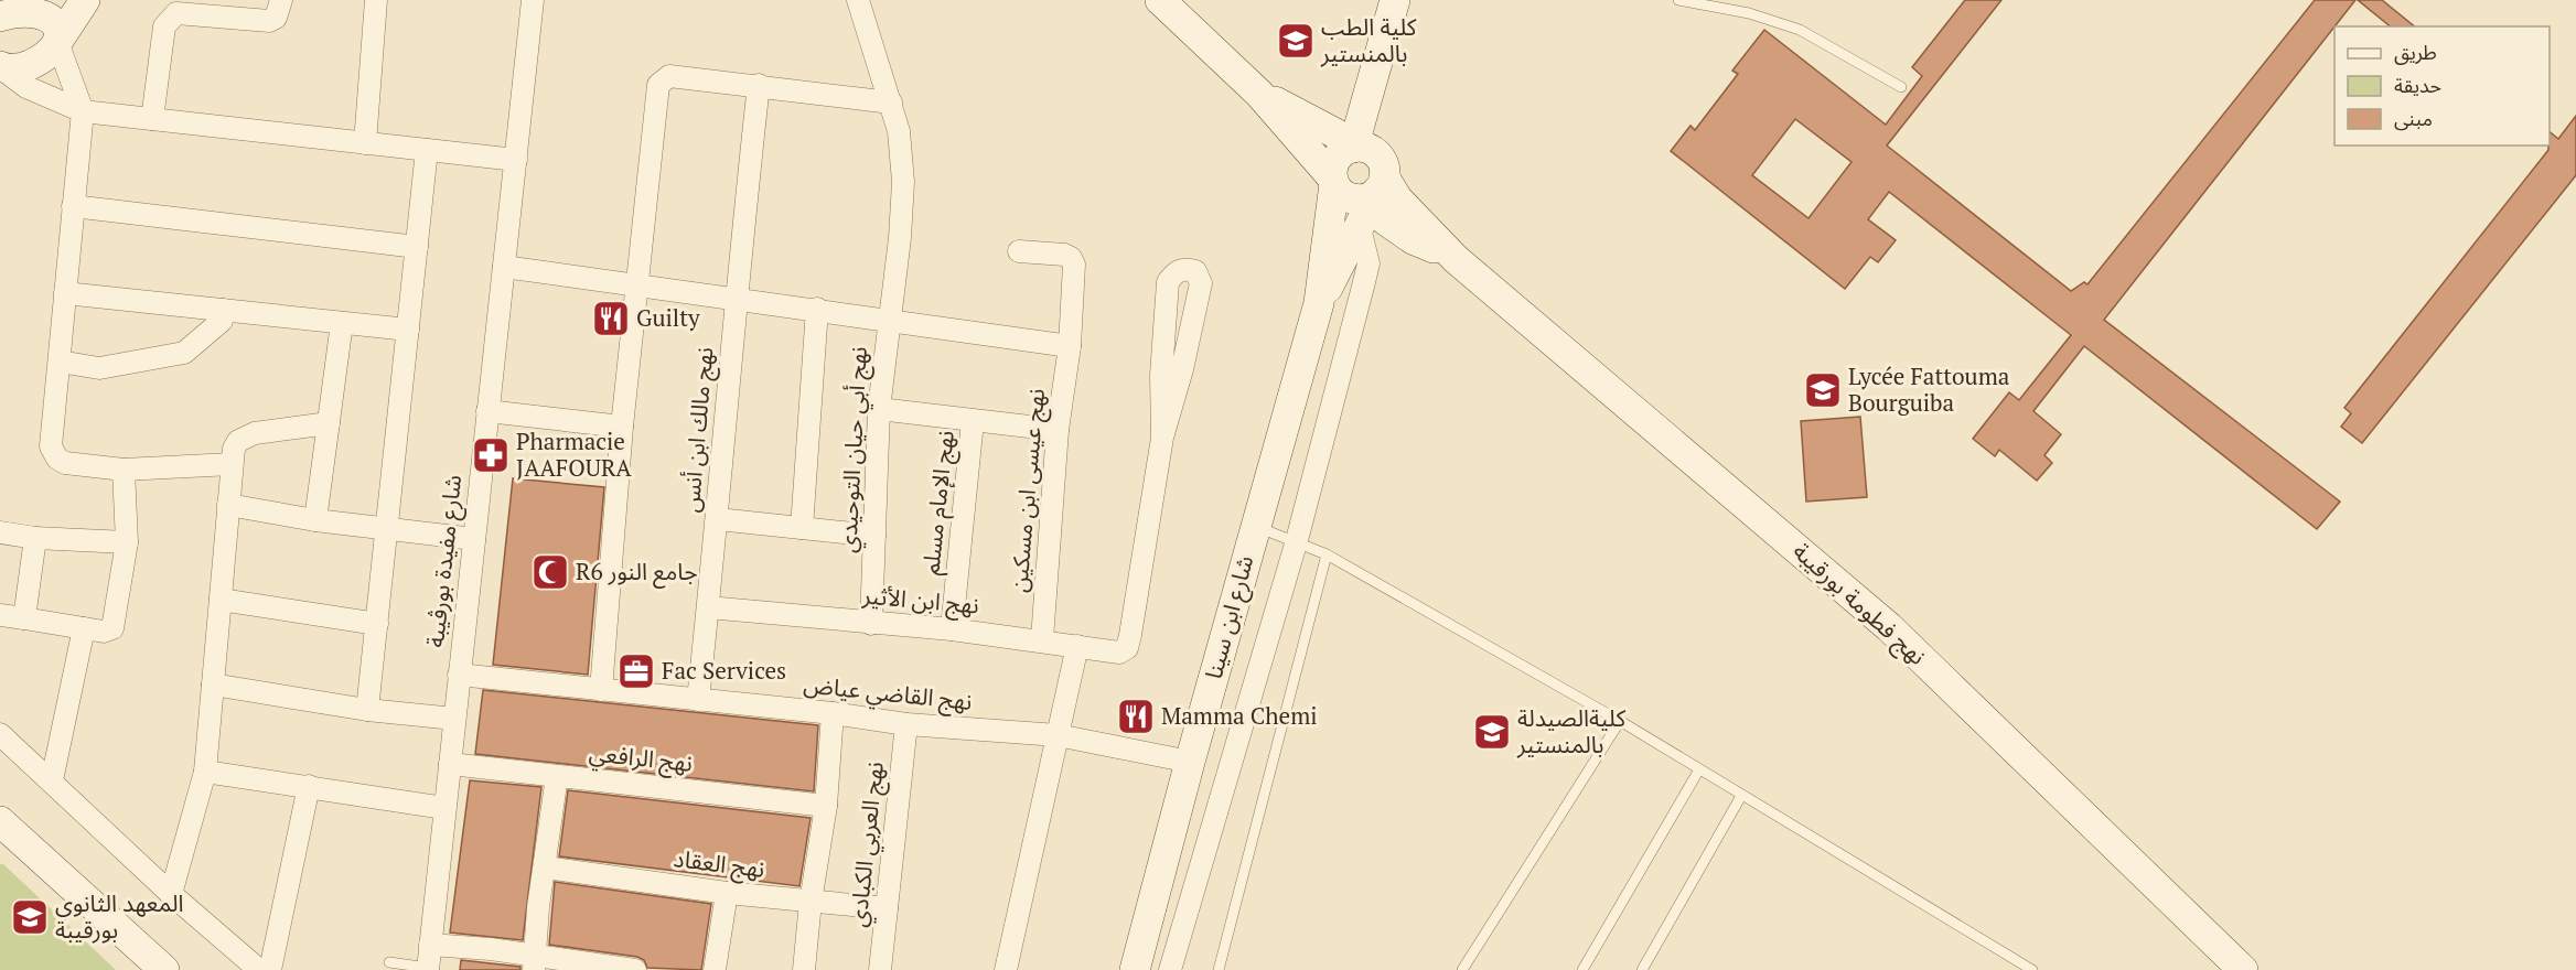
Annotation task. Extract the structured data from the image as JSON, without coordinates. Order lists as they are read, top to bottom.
{
  "streets": {
    "main road": ["نهج فطومة بورقيبة", "شارع ابن سينا"],
    "street": [
      "نهج مالك ابن أنس",
      "نهج أبي حيان التوحيدي",
      "نهج عيسى ابن مسكين",
      "نهج الإمام مسلم",
      "شارع مفيدة بورڨيبة",
      "نهج ابن الأثير",
      "نهج القاضي عياض",
      "نهج الرافعي",
      "نهج العربي الكبادي",
      "نهج العقاد"
    ]
  },
  "crossings": [
    ["نهج مالك ابن أنس", "نهج ابن الأثير"],
    ["نهج مالك ابن أنس", "نهج القاضي عياض"],
    ["نهج أبي حيان التوحيدي", "نهج ابن الأثير"],
    ["نهج عيسى ابن مسكين", "نهج ابن الأثير"],
    ["نهج الإمام مسلم", "نهج ابن الأثير"],
    ["شارع مفيدة بورڨيبة", "نهج القاضي عياض"],
    ["شارع مفيدة بورڨيبة", "نهج الرافعي"],
    ["شارع ابن سينا", "نهج القاضي عياض"],
    ["نهج القاضي عياض", "نهج العربي الكبادي"],
    ["نهج العربي الكبادي", "نهج العقاد"]
  ],
  "places": {
    "school or university": [
      "كلية الطب بالمنستير",
      "Lycée Fattouma Bourguiba",
      "كليةالصيدلة بالمنستير",
      "المعهد الثانوي بورقيبة"
    ],
    "restaurant": ["Guilty", "Mamma Chemi"],
    "pharmacy": ["Pharmacie JAAFOURA"],
    "mosque": ["R6 جامع النور"],
    "office": ["Fac Services"]
  },
  "legend": ["طريق", "حديقة", "مبنى"]
}
